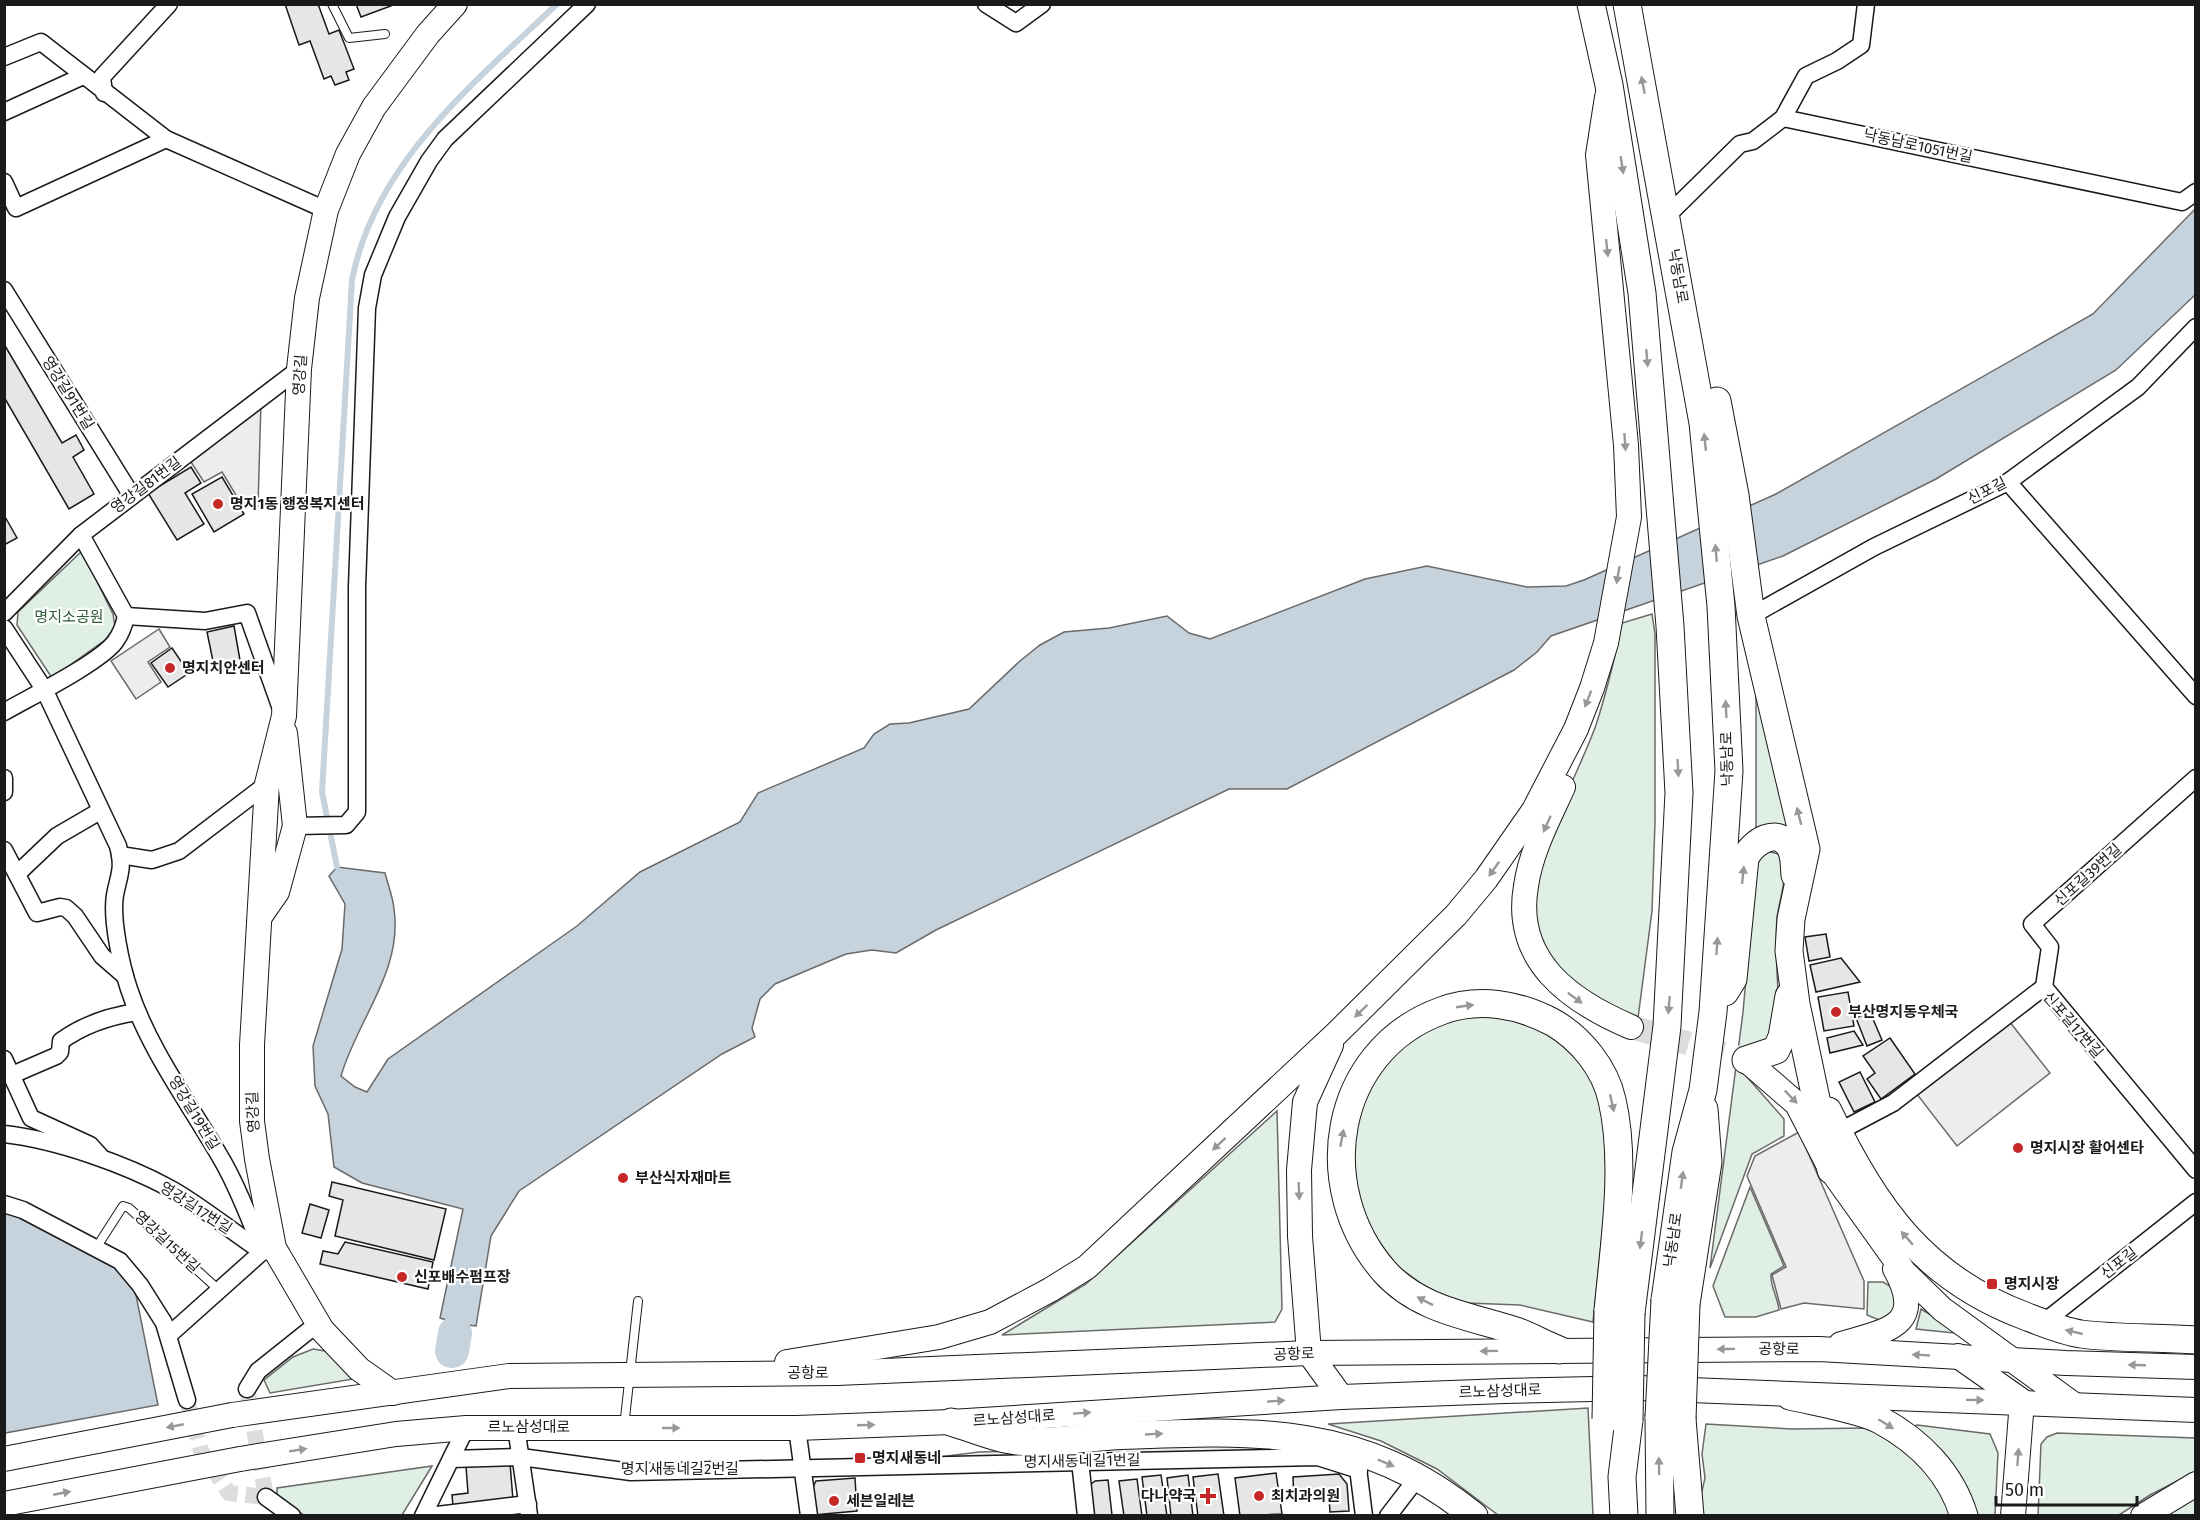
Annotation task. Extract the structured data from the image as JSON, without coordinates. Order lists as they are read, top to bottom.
{
  "streets": {
    "main road": [
      "낙동남로",
      "영강길",
      "공항로",
      "르노삼성대로"
    ],
    "street": [
      "낙동남로1051번길",
      "영강길91번길",
      "영강길81번길",
      "신포길",
      "신포길39번길",
      "신포길17번길",
      "영강길19번길",
      "영강길17번길",
      "명지새동네길1번길",
      "명지새동네길2번길"
    ],
    "lane": ["영강길15번길"]
  },
  "crossings": [
    ["영강길", "영강길81번길"],
    ["영강길", "영강길19번길"],
    ["영강길", "영강길17번길"],
    ["영강길", "공항로"],
    ["영강길91번길", "영강길81번길"],
    ["신포길39번길", "신포길17번길"],
    ["영강길19번길", "영강길17번길"],
    ["명지새동네길1번길", "명지새동네길2번길"]
  ],
  "parks": ["명지소공원"],
  "places": {
    "other": [
      "명지1동 행정복지센터",
      "명지치안센터",
      "부산명지동우체국",
      "명지시장 활어센타",
      "부산식자재마트",
      "신포배수펌프장",
      "최치과의원",
      "세븐일레븐"
    ],
    "transit": ["명지시장", "명지새동네"],
    "health": ["다나약국"]
  },
  "scale_bar": "50 m"
}
